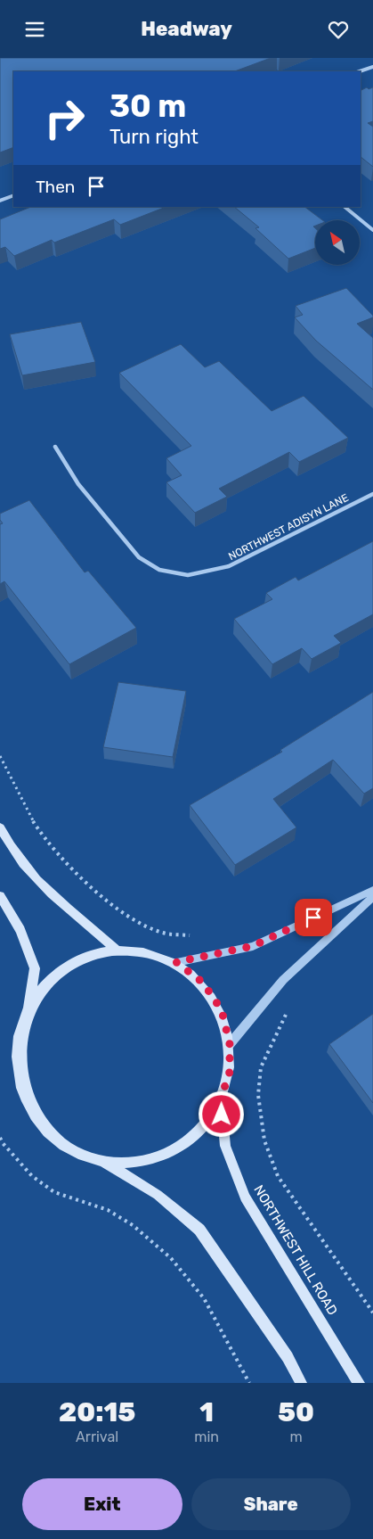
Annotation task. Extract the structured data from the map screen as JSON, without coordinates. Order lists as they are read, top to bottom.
{
  "streets": {
    "main road": ["NORTHWEST HILL ROAD"],
    "street": ["NORTHWEST ADISYN LANE"]
  },
  "north": "top left",
  "page": {
    "header": "Headway",
    "turn": ["30 m", "Turn right"],
    "then": "Then",
    "eta": [
      "20:15",
      "Arrival",
      "1",
      "min",
      "50",
      "m"
    ],
    "buttons": ["Exit", "Share"]
  }
}
